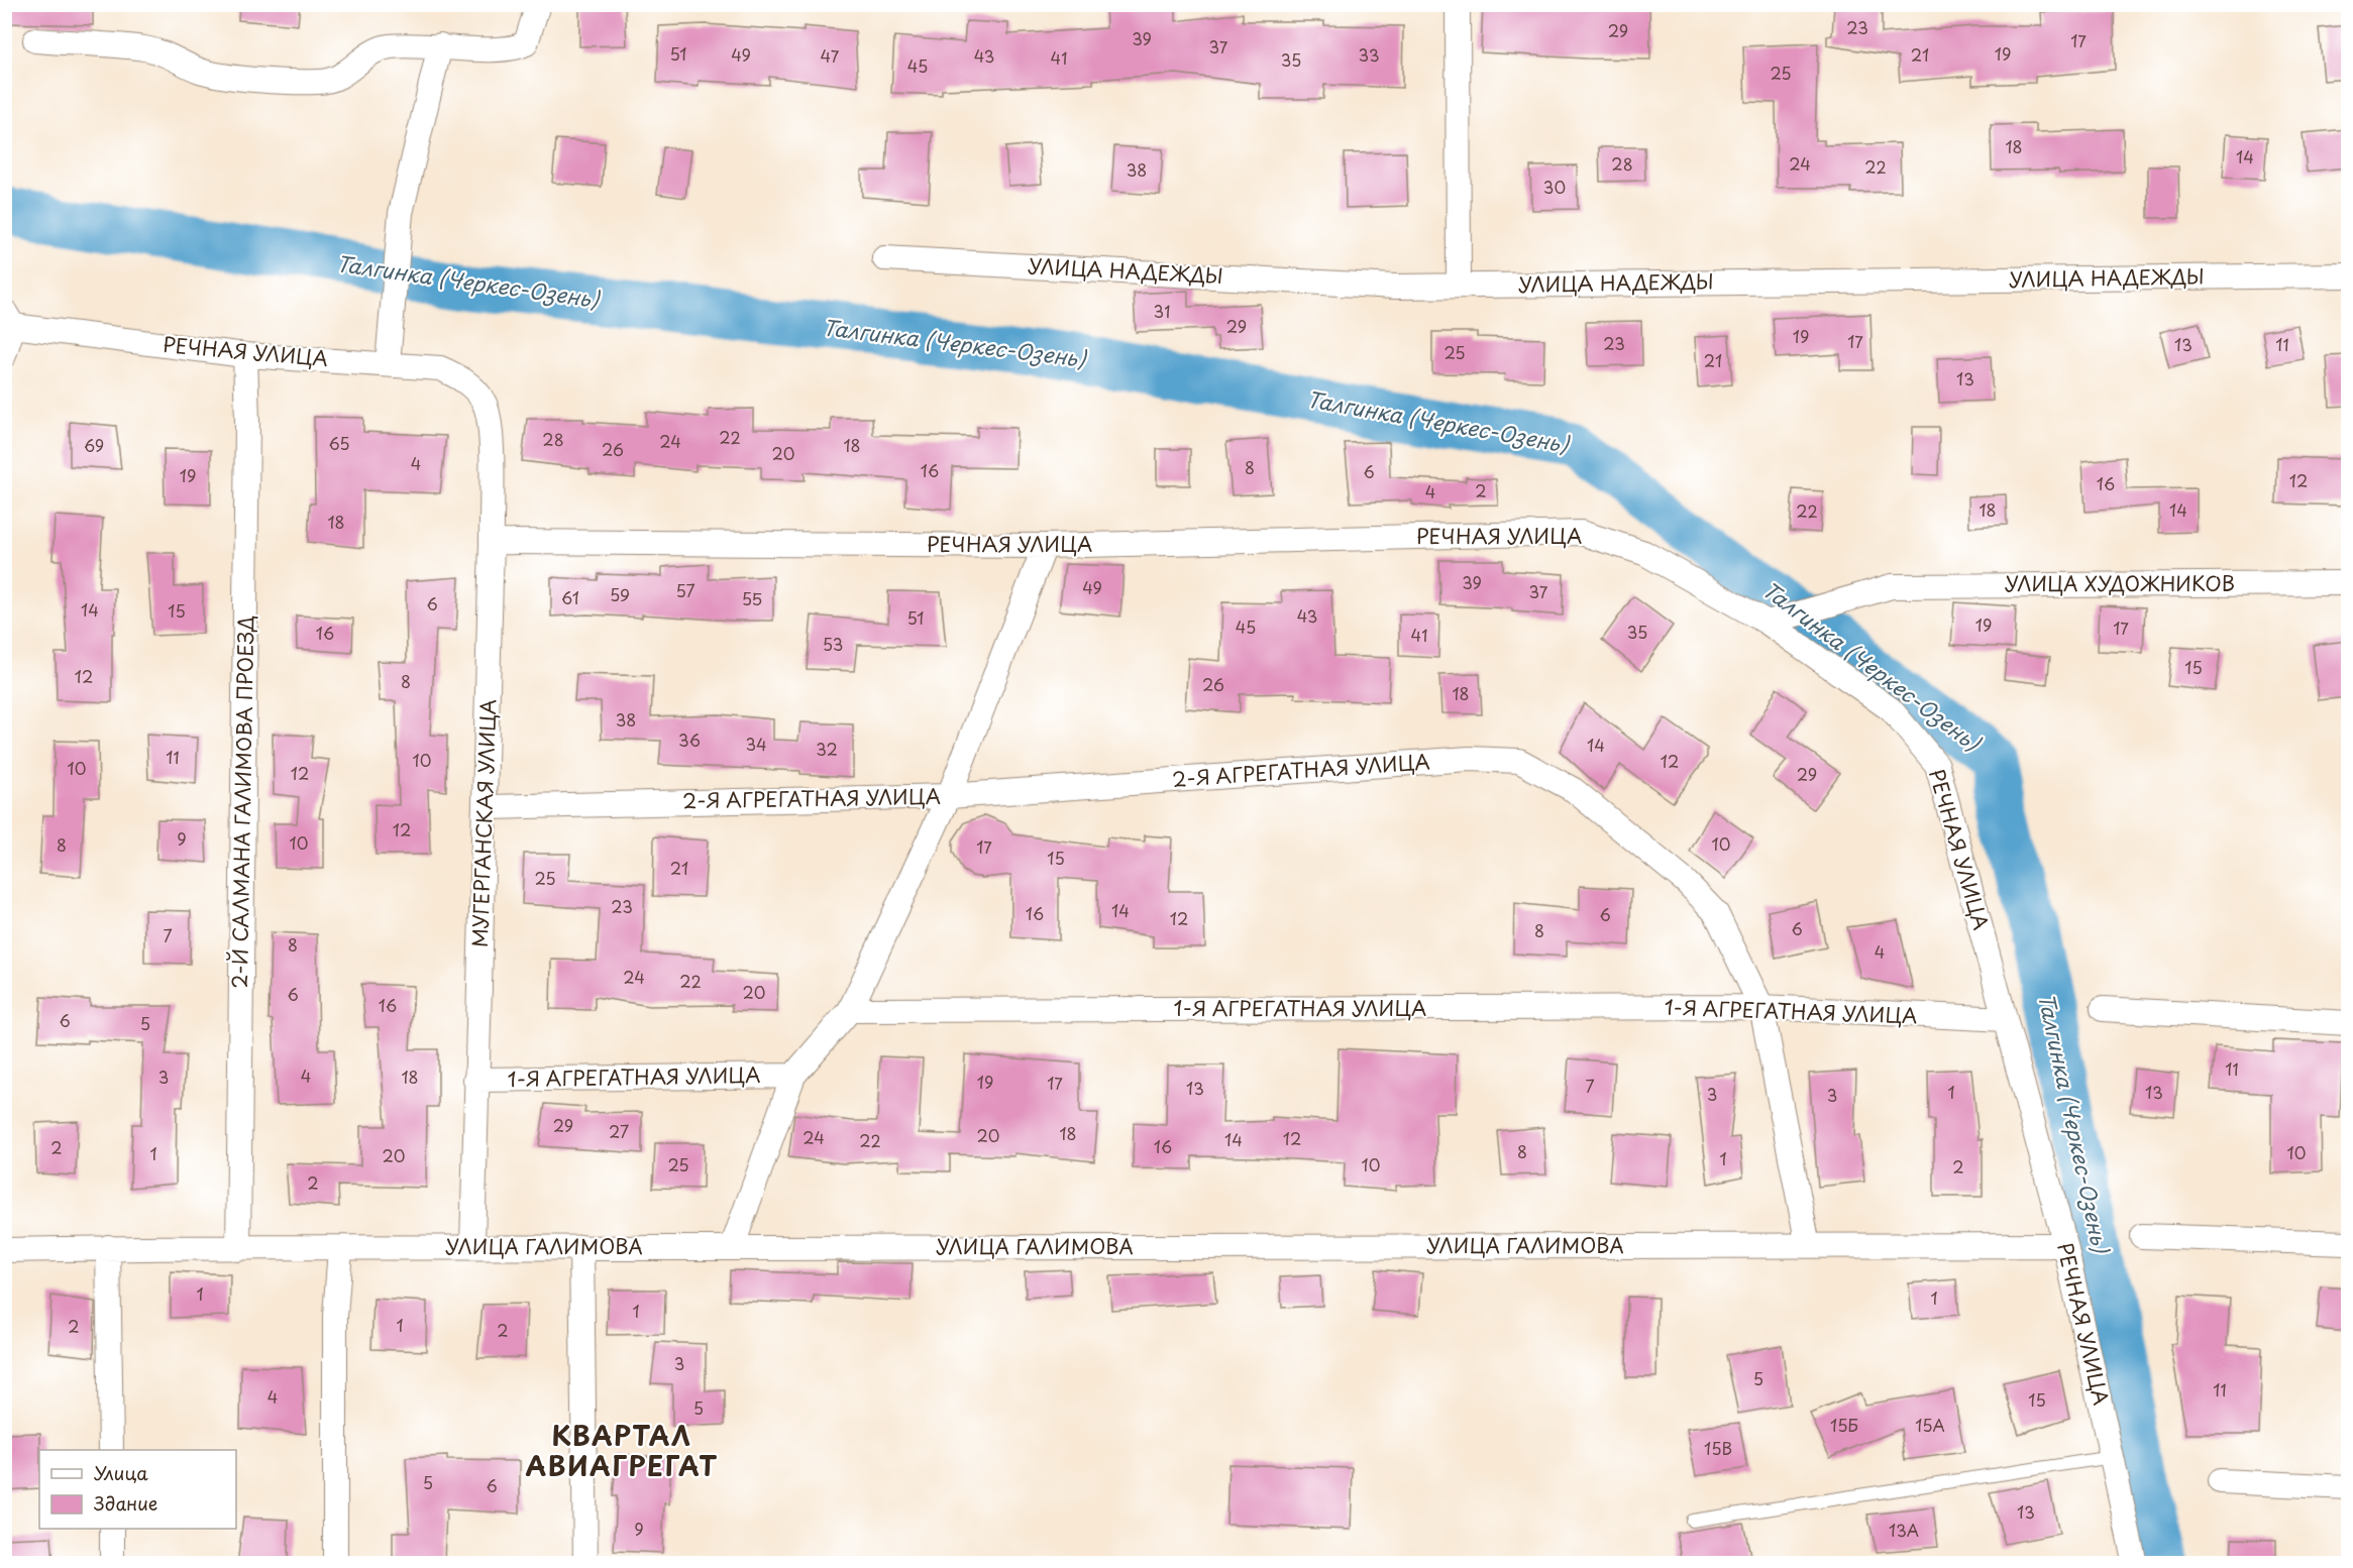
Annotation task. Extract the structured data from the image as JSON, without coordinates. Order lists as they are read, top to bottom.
{
  "streets": {
    "street": [
      "УЛИЦА НАДЕЖДЫ",
      "РЕЧНАЯ УЛИЦА",
      "УЛИЦА ХУДОЖНИКОВ",
      "2-Я АГРЕГАТНАЯ УЛИЦА",
      "2-Й САЛМАНА ГАЛИМОВА ПРОЕЗД",
      "МУГЕРГАНСКАЯ УЛИЦА",
      "1-Я АГРЕГАТНАЯ УЛИЦА",
      "УЛИЦА ГАЛИМОВА"
    ]
  },
  "crossings": [
    ["РЕЧНАЯ УЛИЦА", "УЛИЦА ХУДОЖНИКОВ"],
    ["РЕЧНАЯ УЛИЦА", "2-Й САЛМАНА ГАЛИМОВА ПРОЕЗД"],
    ["РЕЧНАЯ УЛИЦА", "МУГЕРГАНСКАЯ УЛИЦА"],
    ["РЕЧНАЯ УЛИЦА", "1-Я АГРЕГАТНАЯ УЛИЦА"],
    ["РЕЧНАЯ УЛИЦА", "УЛИЦА ГАЛИМОВА"],
    ["2-Я АГРЕГАТНАЯ УЛИЦА", "МУГЕРГАНСКАЯ УЛИЦА"],
    ["2-Я АГРЕГАТНАЯ УЛИЦА", "1-Я АГРЕГАТНАЯ УЛИЦА"],
    ["2-Я АГРЕГАТНАЯ УЛИЦА", "УЛИЦА ГАЛИМОВА"],
    ["2-Й САЛМАНА ГАЛИМОВА ПРОЕЗД", "УЛИЦА ГАЛИМОВА"],
    ["МУГЕРГАНСКАЯ УЛИЦА", "1-Я АГРЕГАТНАЯ УЛИЦА"],
    ["МУГЕРГАНСКАЯ УЛИЦА", "УЛИЦА ГАЛИМОВА"]
  ],
  "districts": ["КВАРТАЛ АВИАГРЕГАТ"],
  "water": ["Талгинка (Черкес-Озень)"],
  "house_numbers": [
    "23",
    "29",
    "39",
    "17",
    "37",
    "51",
    "19",
    "49",
    "33",
    "21",
    "47",
    "43",
    "41",
    "35",
    "45",
    "25",
    "18",
    "14",
    "28",
    "24",
    "22",
    "38",
    "30",
    "31",
    "29",
    "19",
    "17",
    "23",
    "13",
    "11",
    "25",
    "21",
    "13",
    "22",
    "28",
    "24",
    "65",
    "69",
    "18",
    "26",
    "20",
    "4",
    "8",
    "16",
    "6",
    "19",
    "12",
    "16",
    "2",
    "4",
    "18",
    "14",
    "22",
    "18",
    "39",
    "49",
    "57",
    "37",
    "59",
    "61",
    "55",
    "6",
    "14",
    "15",
    "43",
    "51",
    "19",
    "45",
    "17",
    "35",
    "16",
    "41",
    "53",
    "15",
    "12",
    "8",
    "26",
    "18",
    "38",
    "36",
    "34",
    "14",
    "32",
    "11",
    "10",
    "12",
    "10",
    "12",
    "29",
    "12",
    "9",
    "10",
    "10",
    "8",
    "17",
    "15",
    "21",
    "25",
    "23",
    "14",
    "16",
    "6",
    "12",
    "6",
    "8",
    "7",
    "8",
    "4",
    "24",
    "22",
    "20",
    "6",
    "16",
    "6",
    "5",
    "11",
    "4",
    "3",
    "18",
    "19",
    "17",
    "7",
    "13",
    "1",
    "13",
    "3",
    "3",
    "29",
    "27",
    "18",
    "20",
    "24",
    "12",
    "14",
    "22",
    "16",
    "2",
    "8",
    "10",
    "1",
    "20",
    "1",
    "25",
    "10",
    "2",
    "2",
    "1",
    "1",
    "1",
    "1",
    "2",
    "2",
    "3",
    "5",
    "11",
    "4",
    "15",
    "5",
    "15Б",
    "15А",
    "15В",
    "5",
    "6",
    "13",
    "9",
    "13А"
  ],
  "legend": ["Улица", "Здание"]
}
